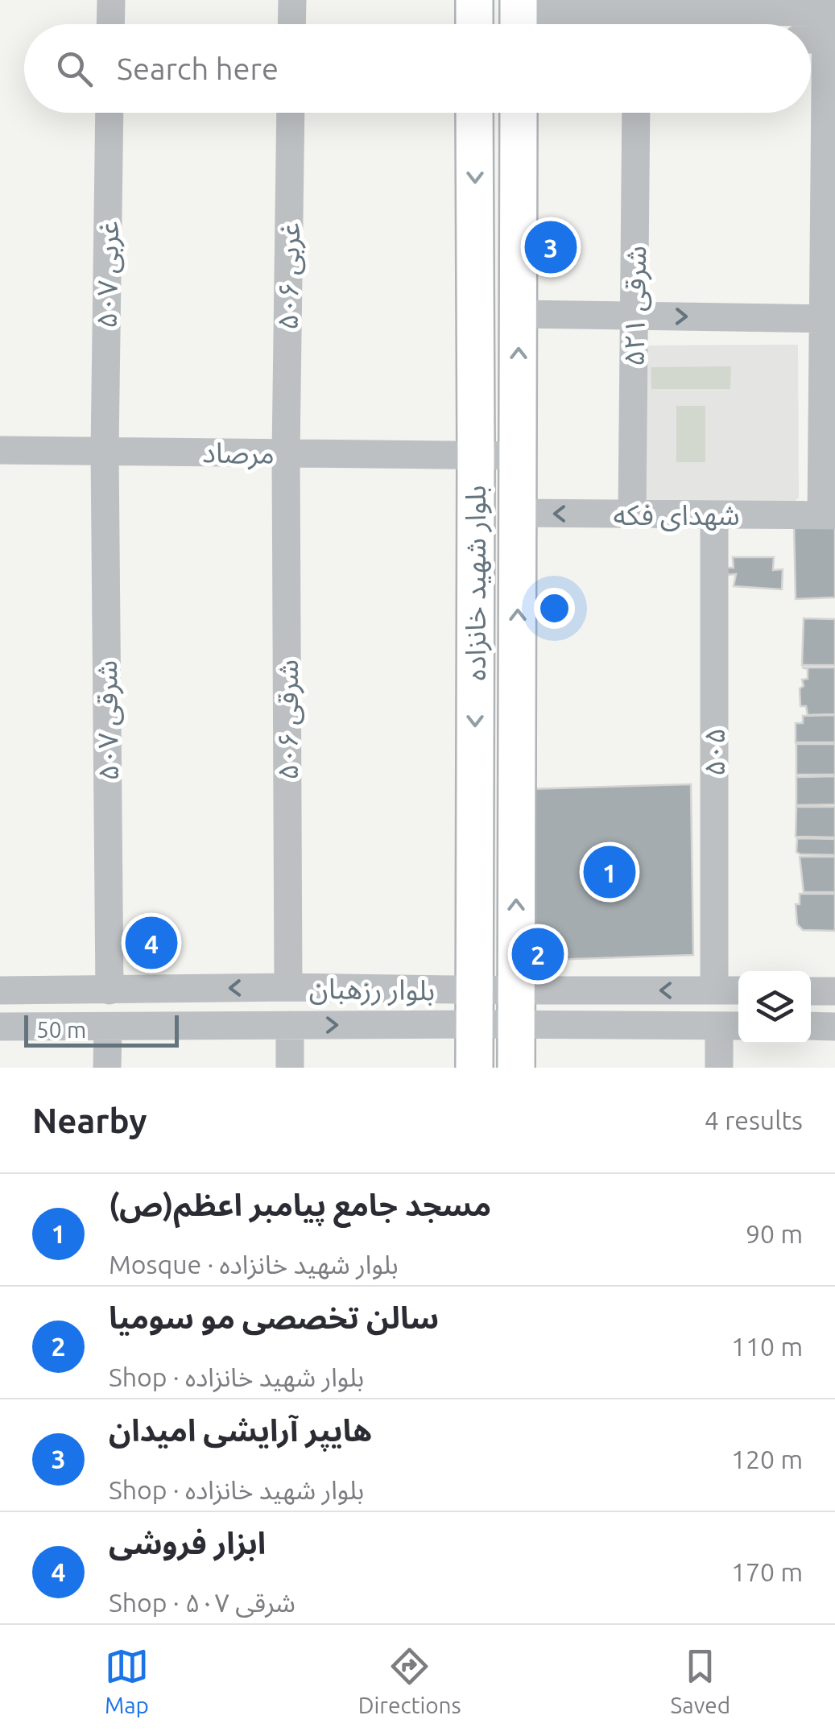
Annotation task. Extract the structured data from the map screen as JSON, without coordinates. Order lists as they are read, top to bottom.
{
  "streets": {
    "main road": ["بلوار شهید خانزاده"],
    "street": [
      "۵۰۷ غربی",
      "۵۰۶ غربی",
      "۵۲۱ شرقی",
      "مرصاد",
      "شهدای فکه",
      "۵۰۶ شرقی",
      "۵۰۷ شرقی",
      "۵۰۵",
      "بلوار رزهبان"
    ]
  },
  "crossings": [
    ["۵۰۷ غربی", "مرصاد"],
    ["۵۰۷ غربی", "۵۰۷ شرقی"],
    ["۵۰۶ غربی", "مرصاد"],
    ["۵۰۶ غربی", "۵۰۶ شرقی"],
    ["۵۲۱ شرقی", "شهدای فکه"],
    ["مرصاد", "بلوار شهید خانزاده"],
    ["مرصاد", "۵۰۶ شرقی"],
    ["مرصاد", "۵۰۷ شرقی"],
    ["شهدای فکه", "بلوار شهید خانزاده"],
    ["شهدای فکه", "۵۰۵"],
    ["بلوار شهید خانزاده", "بلوار رزهبان"],
    ["۵۰۶ شرقی", "بلوار رزهبان"],
    ["۵۰۷ شرقی", "بلوار رزهبان"],
    ["۵۰۵", "بلوار رزهبان"]
  ],
  "scale_bar": "50 m",
  "page": {
    "search": "Search here",
    "pins": [
      "3",
      "1",
      "4",
      "2"
    ],
    "scale": "50 m",
    "heading": ["Nearby", "4 results"],
    "list": [
      {
        "mark": "1",
        "name": "مسجد جامع پیامبر اعظم(ص)",
        "note": "Mosque · بلوار شهید خانزاده",
        "value": "90 m"
      },
      {
        "mark": "2",
        "name": "سالن تخصصی مو سومیا",
        "note": "Shop · بلوار شهید خانزاده",
        "value": "110 m"
      },
      {
        "mark": "3",
        "name": "هایپر آرایشی امیدان",
        "note": "Shop · بلوار شهید خانزاده",
        "value": "120 m"
      },
      {
        "mark": "4",
        "name": "ابزار فروشی",
        "note": "Shop · ۵۰۷ شرقی",
        "value": "170 m"
      }
    ],
    "nav": ["Map", "Directions", "Saved"]
  }
}
